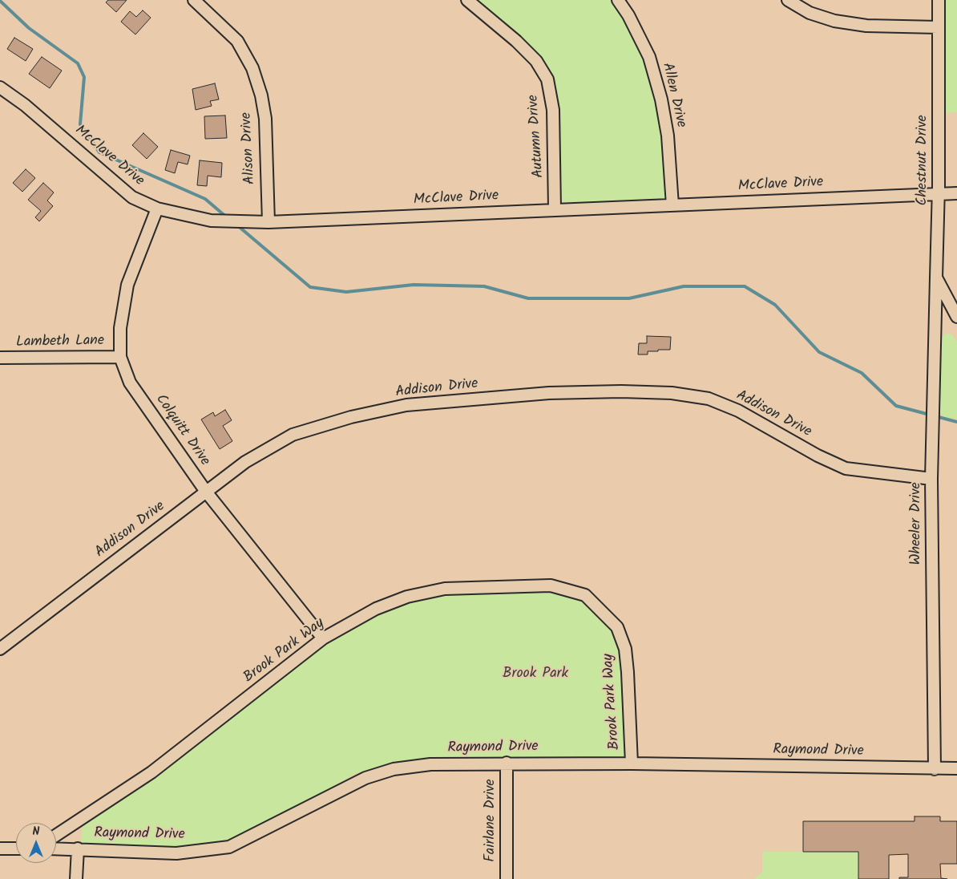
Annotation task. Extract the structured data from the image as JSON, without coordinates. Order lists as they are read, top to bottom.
{
  "streets": {
    "street": [
      "Allen Drive",
      "Autumn Drive",
      "Alison Drive",
      "McClave Drive",
      "Chestnut Drive",
      "Lambeth Lane",
      "Addison Drive",
      "Colquitt Drive",
      "Wheeler Drive",
      "Brook Park Way",
      "Raymond Drive",
      "Fairlane Drive"
    ]
  },
  "crossings": [
    ["Allen Drive", "McClave Drive"],
    ["Autumn Drive", "McClave Drive"],
    ["Alison Drive", "McClave Drive"],
    ["McClave Drive", "Chestnut Drive"],
    ["McClave Drive", "Colquitt Drive"],
    ["Chestnut Drive", "Wheeler Drive"],
    ["Lambeth Lane", "Colquitt Drive"],
    ["Addison Drive", "Colquitt Drive"],
    ["Addison Drive", "Wheeler Drive"],
    ["Colquitt Drive", "Brook Park Way"],
    ["Wheeler Drive", "Raymond Drive"],
    ["Brook Park Way", "Raymond Drive"],
    ["Raymond Drive", "Fairlane Drive"]
  ],
  "parks": ["Brook Park"],
  "north": "top"
}
